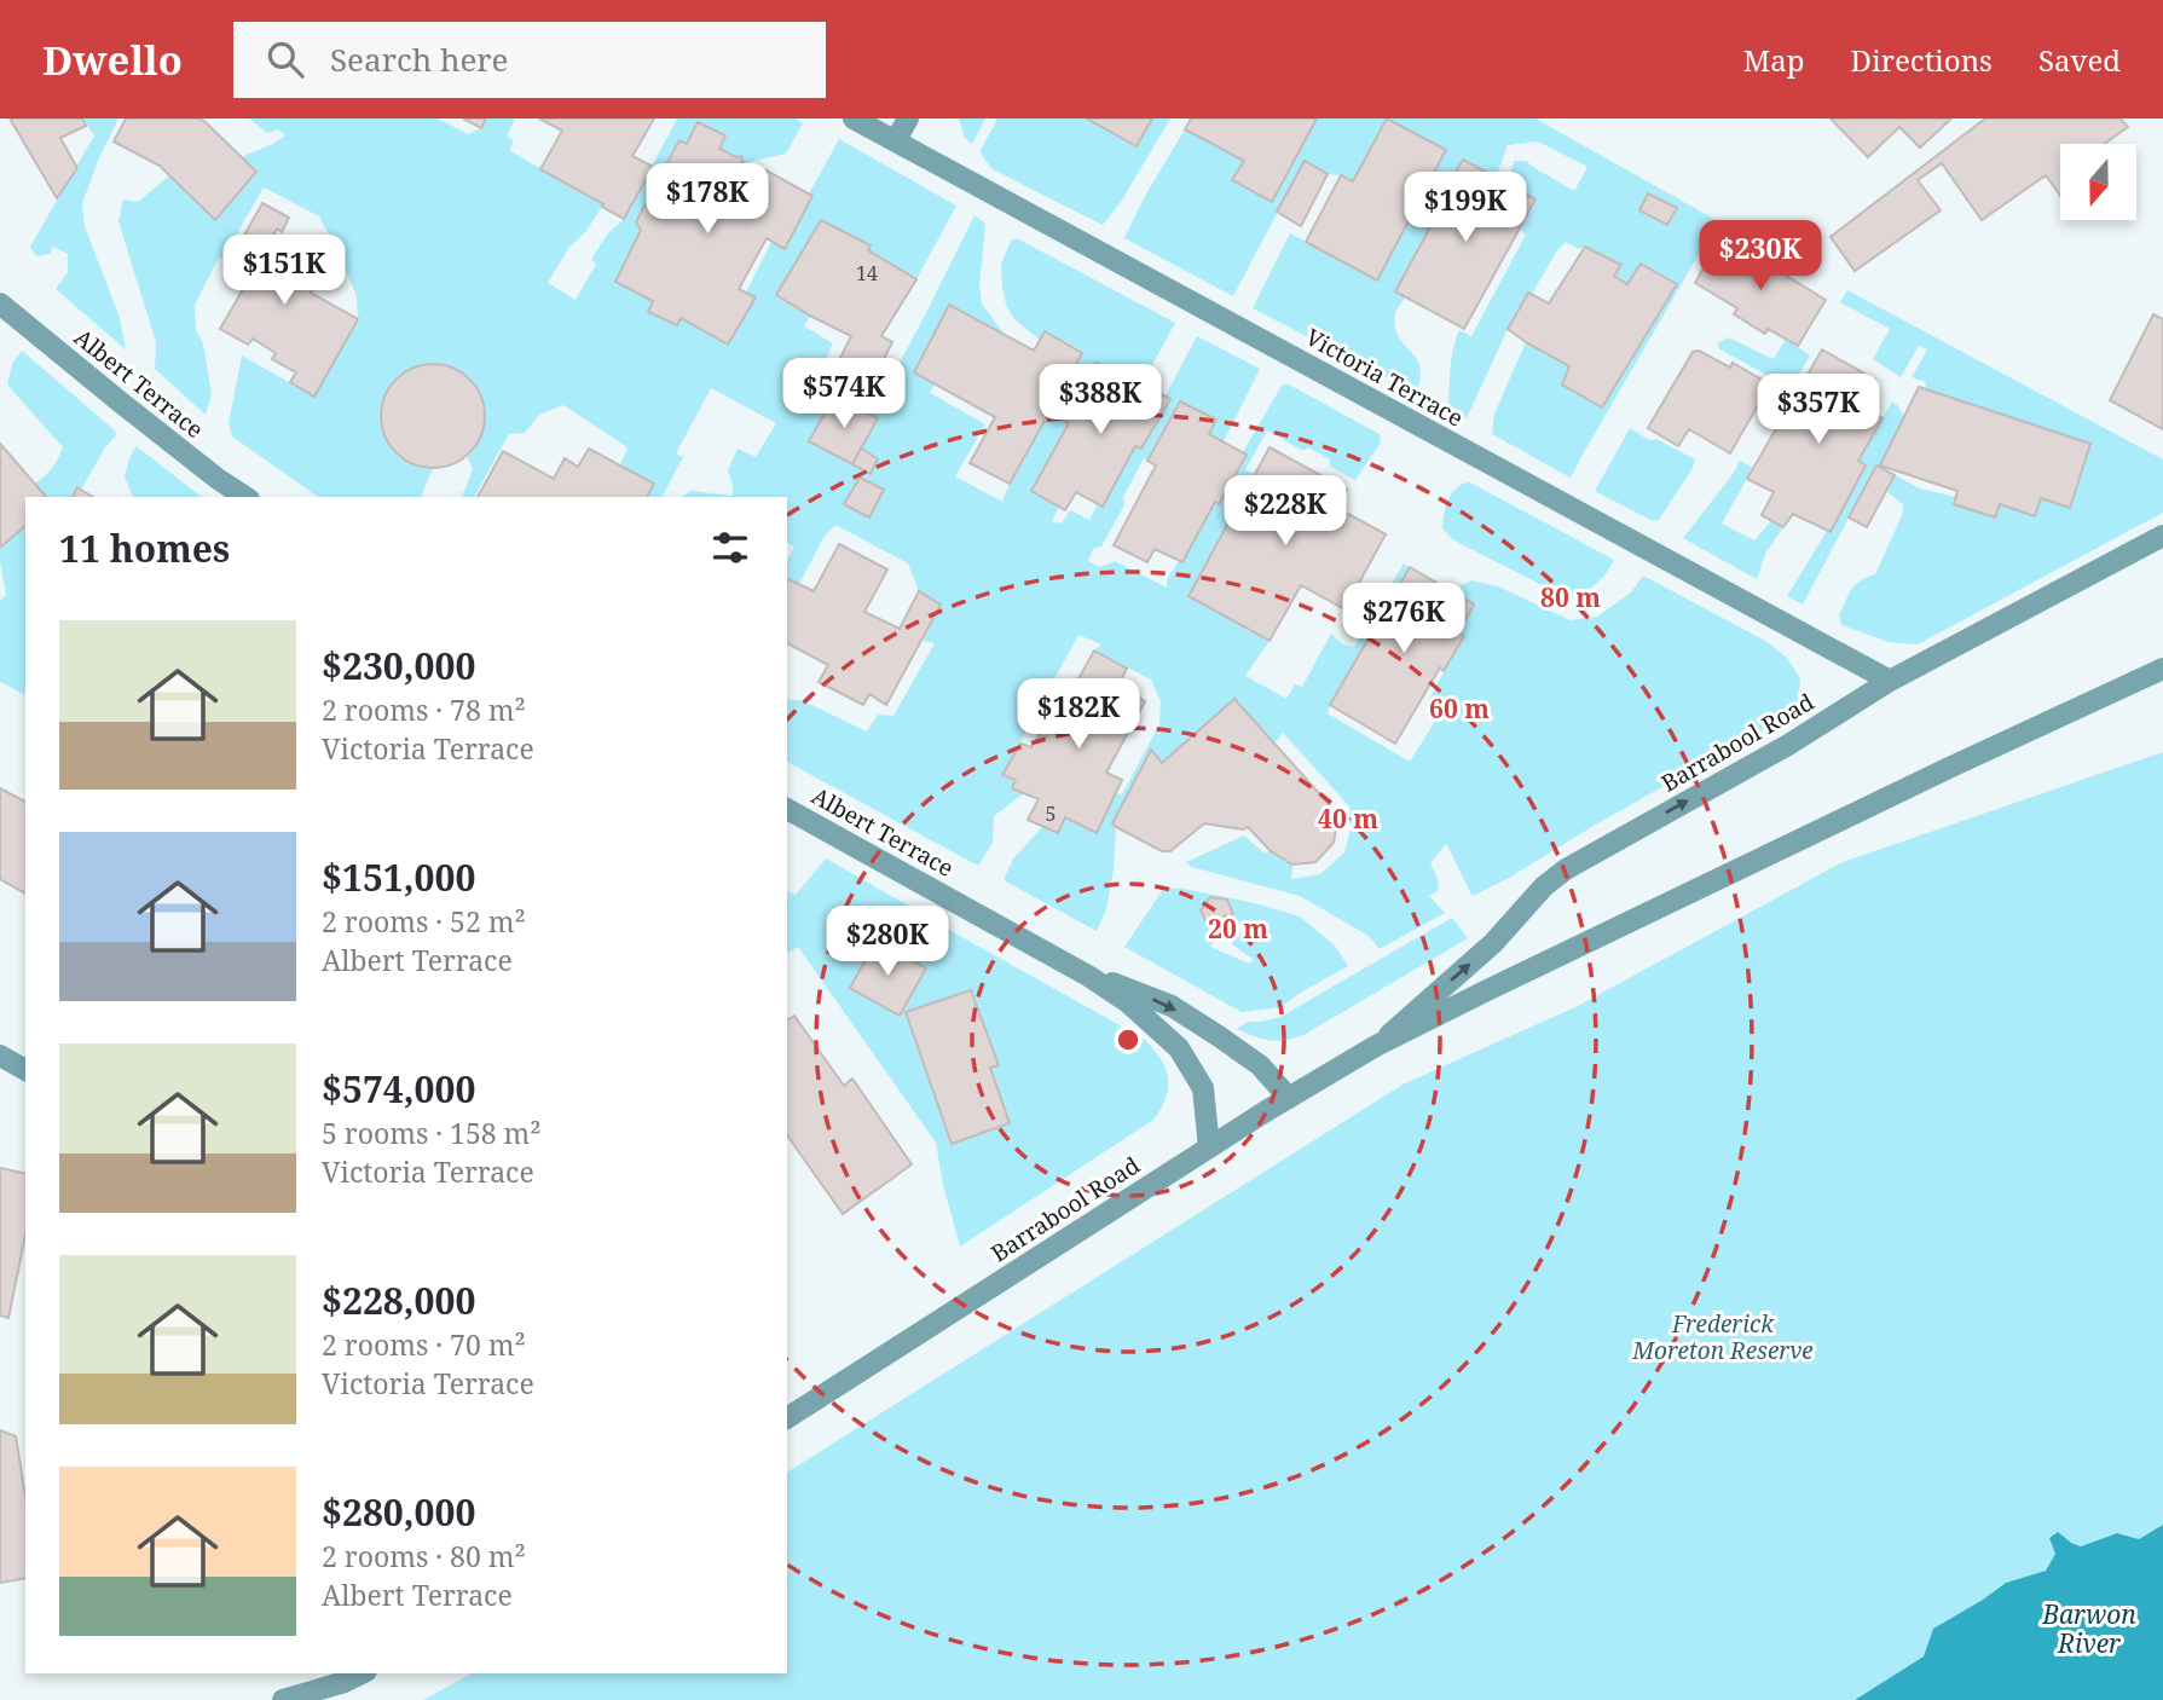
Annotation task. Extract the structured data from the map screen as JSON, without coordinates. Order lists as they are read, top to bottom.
{
  "streets": {
    "street": ["Victoria Terrace", "Albert Terrace", "Barrabool Road"]
  },
  "crossings": [
    ["Victoria Terrace", "Barrabool Road"],
    ["Albert Terrace", "Barrabool Road"]
  ],
  "water": ["Barwon River"],
  "parks": ["Frederick Moreton Reserve"],
  "house_numbers": ["14", "5"],
  "north": "bottom",
  "page": {
    "header": "Dwello",
    "search": "Search here",
    "nav": ["Map", "Directions", "Saved"],
    "price": [
      "$178K",
      "$199K",
      "$230K",
      "$151K",
      "$574K",
      "$388K",
      "$357K",
      "$228K",
      "$276K",
      "$182K",
      "$280K"
    ],
    "heading": "11 homes",
    "list": [
      {
        "name": "$230,000",
        "note": "2 rooms · 78 m² · Victoria Terrace"
      },
      {
        "name": "$151,000",
        "note": "2 rooms · 52 m² · Albert Terrace"
      },
      {
        "name": "$574,000",
        "note": "5 rooms · 158 m² · Victoria Terrace"
      },
      {
        "name": "$228,000",
        "note": "2 rooms · 70 m² · Victoria Terrace"
      },
      {
        "name": "$280,000",
        "note": "2 rooms · 80 m² · Albert Terrace"
      }
    ]
  },
  "rings": [
    "80 m",
    "60 m",
    "40 m",
    "20 m"
  ]
}
